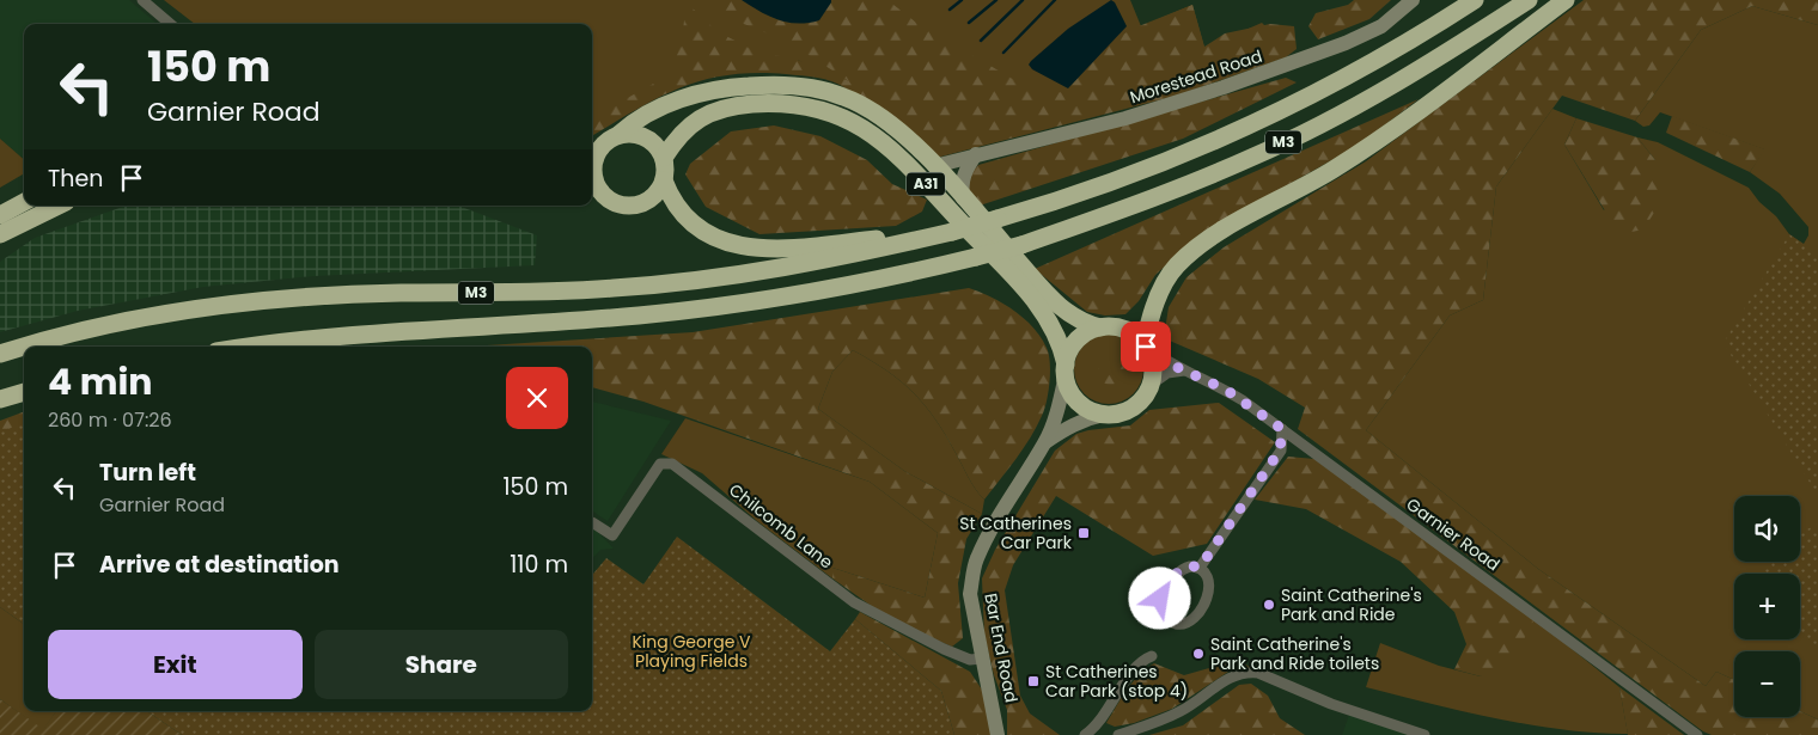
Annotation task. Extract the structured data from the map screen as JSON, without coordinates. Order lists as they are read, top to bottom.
{
  "streets": {
    "highway": ["M3", "A31"],
    "street": [
      "Morestead Road",
      "Chilcomb Lane",
      "Garnier Road",
      "Bar End Road"
    ]
  },
  "crossings": [
    ["Morestead Road", "A31"],
    ["M3", "A31"],
    ["A31", "Garnier Road"],
    ["A31", "Bar End Road"],
    ["Chilcomb Lane", "Bar End Road"],
    ["Garnier Road", "Bar End Road"]
  ],
  "parks": ["King George V Playing Fields"],
  "places": {
    "transit": ["St Catherines Car Park", "St Catherines Car Park (stop 4)"],
    "other": ["Saint Catherine's Park and Ride", "Saint Catherine's Park and Ride toilets"]
  },
  "page": {
    "turn": ["150 m", "Garnier Road"],
    "then": "Then",
    "heading": ["4 min", "260 m · 07:26"],
    "list": [
      {
        "name": "Turn left",
        "note": "Garnier Road",
        "value": "150 m"
      },
      {
        "name": "Arrive at destination",
        "value": "110 m"
      }
    ],
    "map_buttons": ["+", "−"],
    "buttons": ["Exit", "Share"]
  }
}
